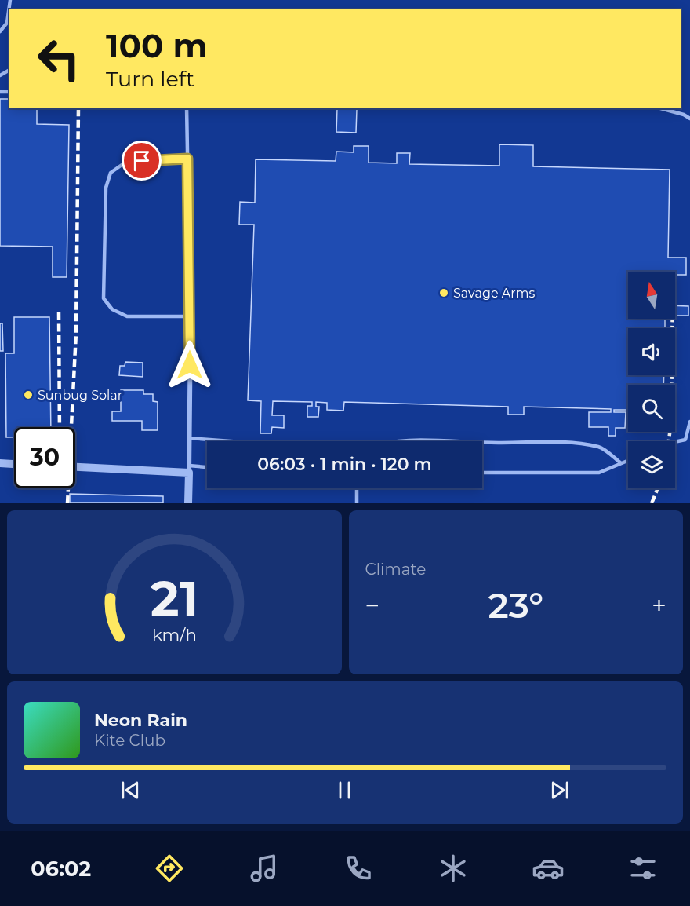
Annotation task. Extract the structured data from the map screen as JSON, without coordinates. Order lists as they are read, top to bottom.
{
  "places": ["Savage Arms", "Sunbug Solar"],
  "north": "top",
  "page": {
    "turn": ["100 m", "Turn left"],
    "limit": "30",
    "trip": "06:03 · 1 min · 120 m",
    "tile": "Climate",
    "heat": ["−", "23°", "+"],
    "song": ["Neon Rain", "Kite Club"],
    "tabs": "06:02",
    "gauge": ["21", "km/h"]
  }
}
